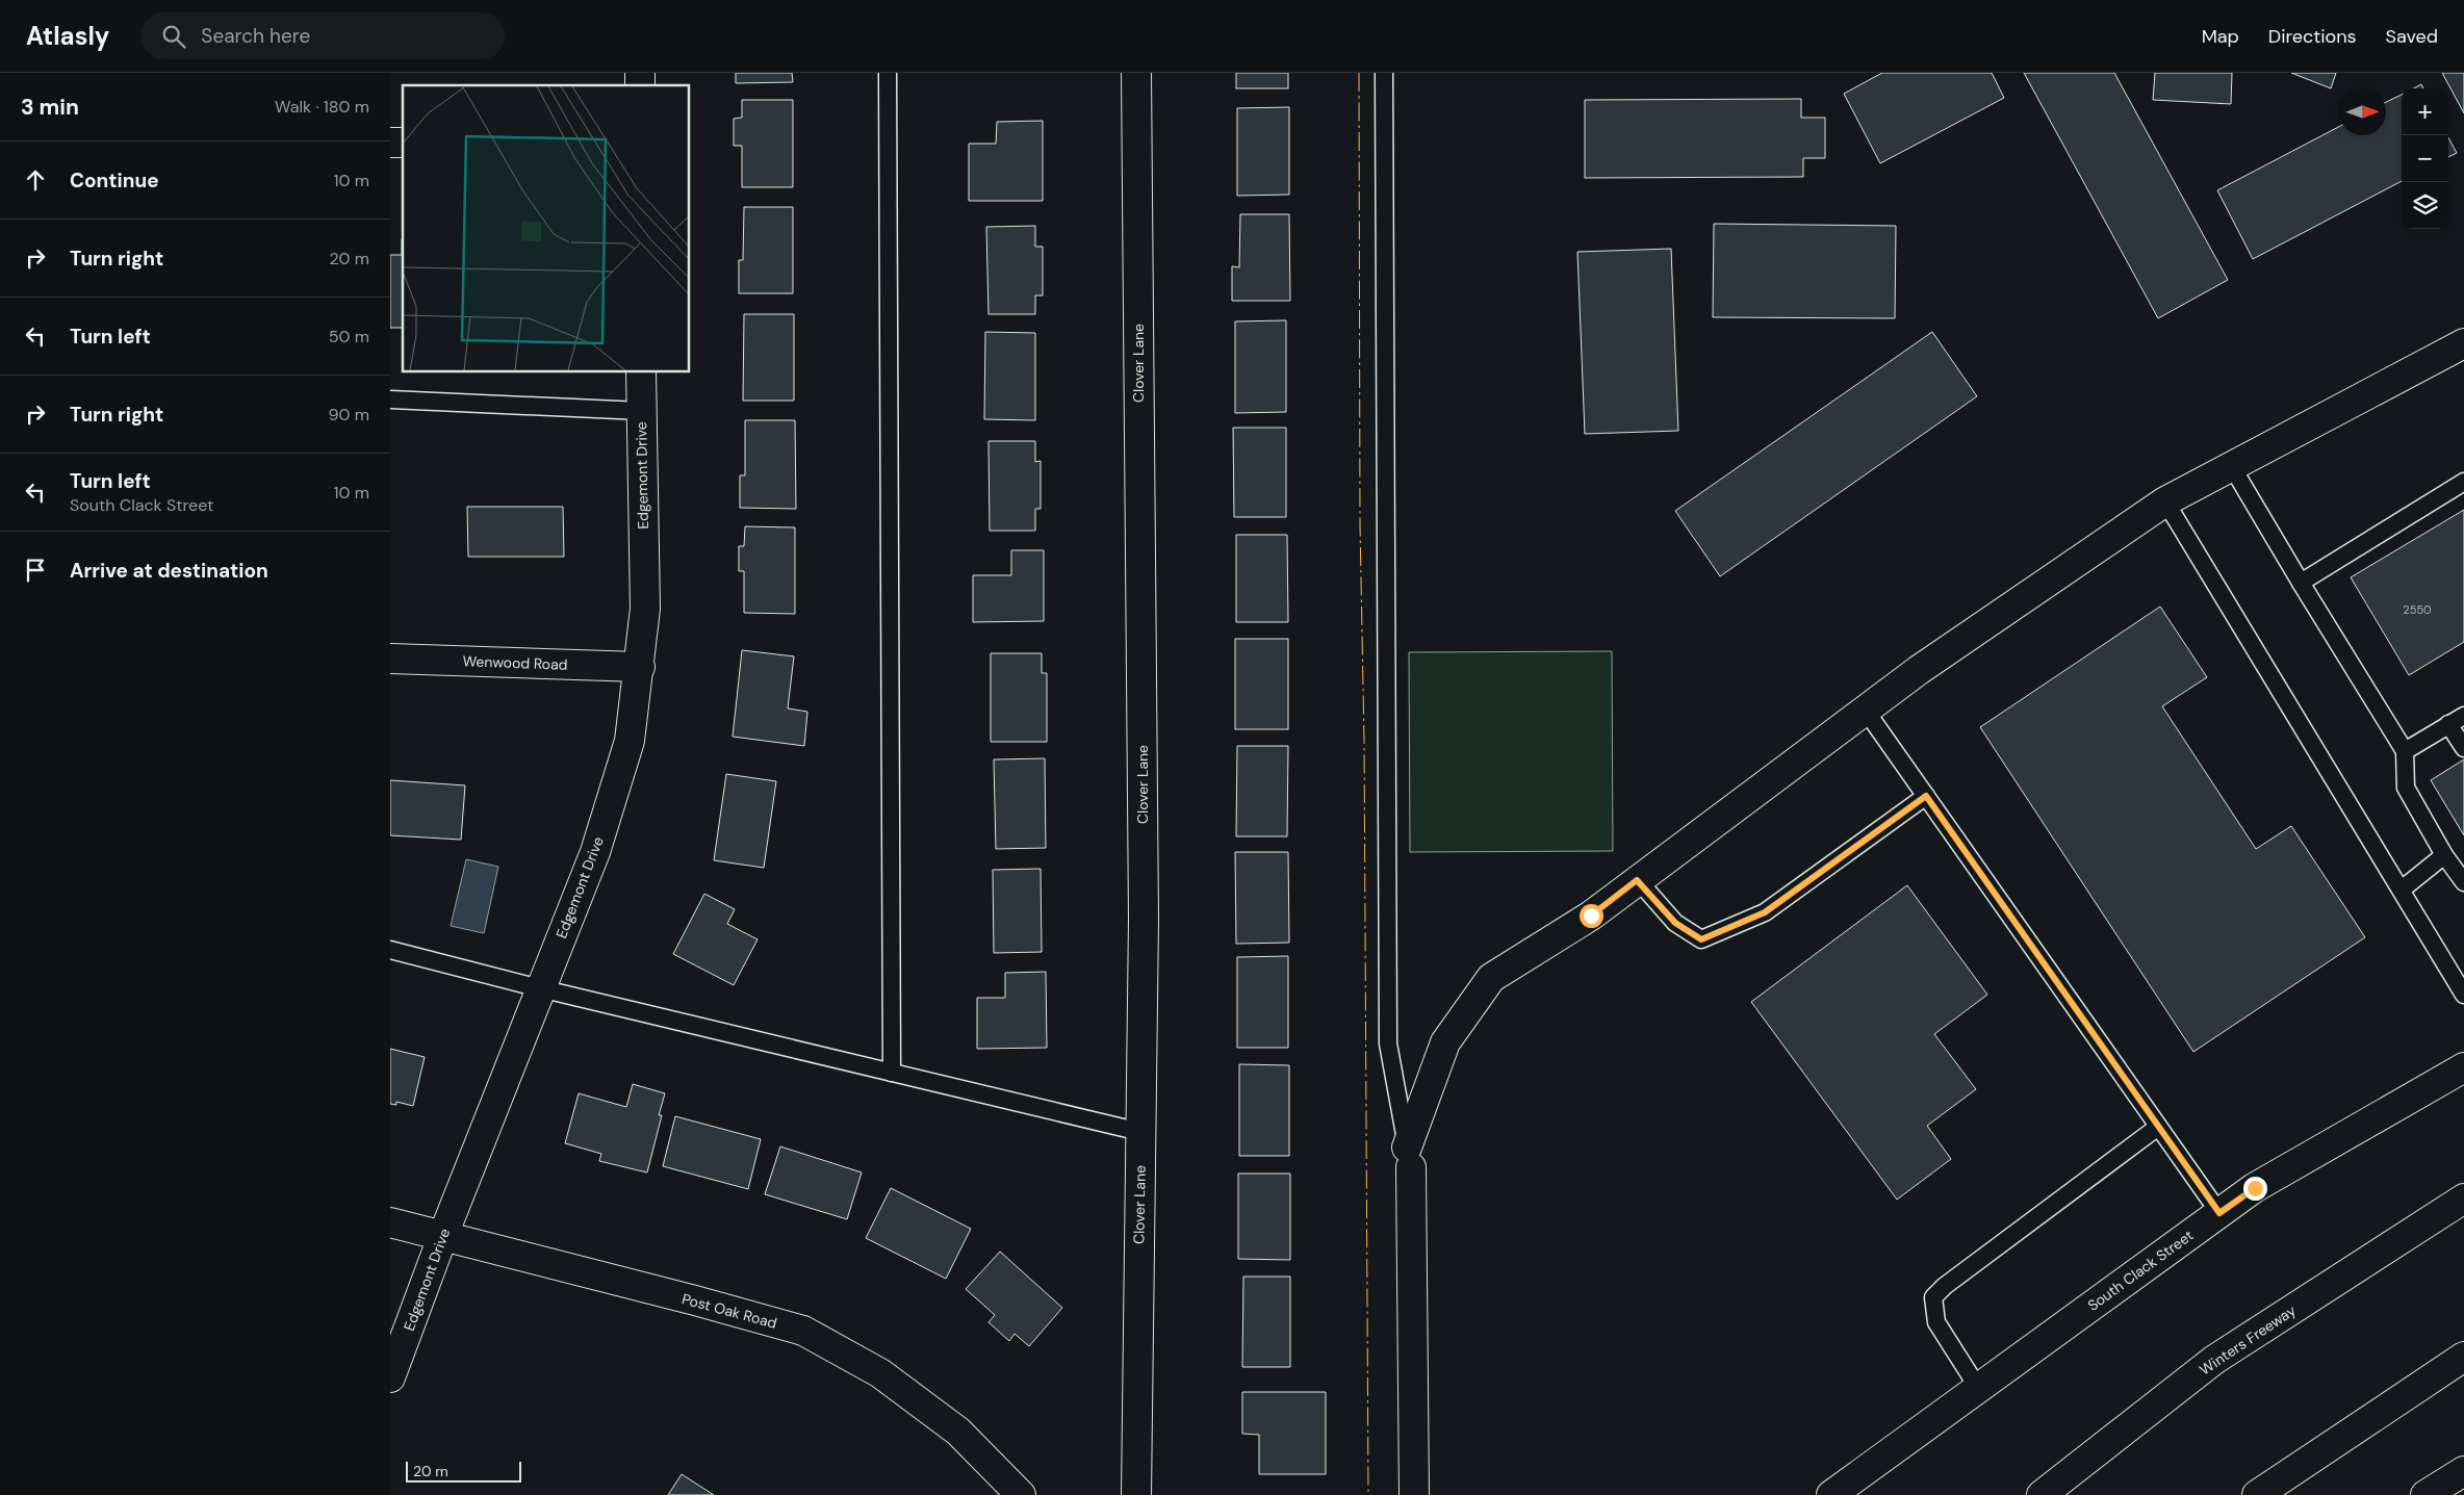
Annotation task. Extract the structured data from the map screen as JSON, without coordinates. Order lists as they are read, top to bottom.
{
  "streets": {
    "main road": [
      "Clover Lane",
      "Edgemont Drive",
      "Wenwood Road",
      "South Clack Street",
      "Post Oak Road",
      "Winters Freeway"
    ]
  },
  "crossings": [
    ["Edgemont Drive", "Wenwood Road"],
    ["Edgemont Drive", "Post Oak Road"]
  ],
  "house_numbers": ["2550"],
  "scale_bar": "20 m",
  "north": "right",
  "page": {
    "header": "Atlasly",
    "search": "Search here",
    "nav": ["Map", "Directions", "Saved"],
    "heading": ["3 min", "Walk · 180 m"],
    "map_buttons": ["+", "−"],
    "list": [
      ["Continue", "10 m"],
      ["Turn right", "20 m"],
      ["Turn left", "50 m"],
      ["Turn right", "90 m"],
      ["Turn left", "South Clack Street", "10 m"],
      "Arrive at destination"
    ],
    "scale": "20 m"
  }
}
